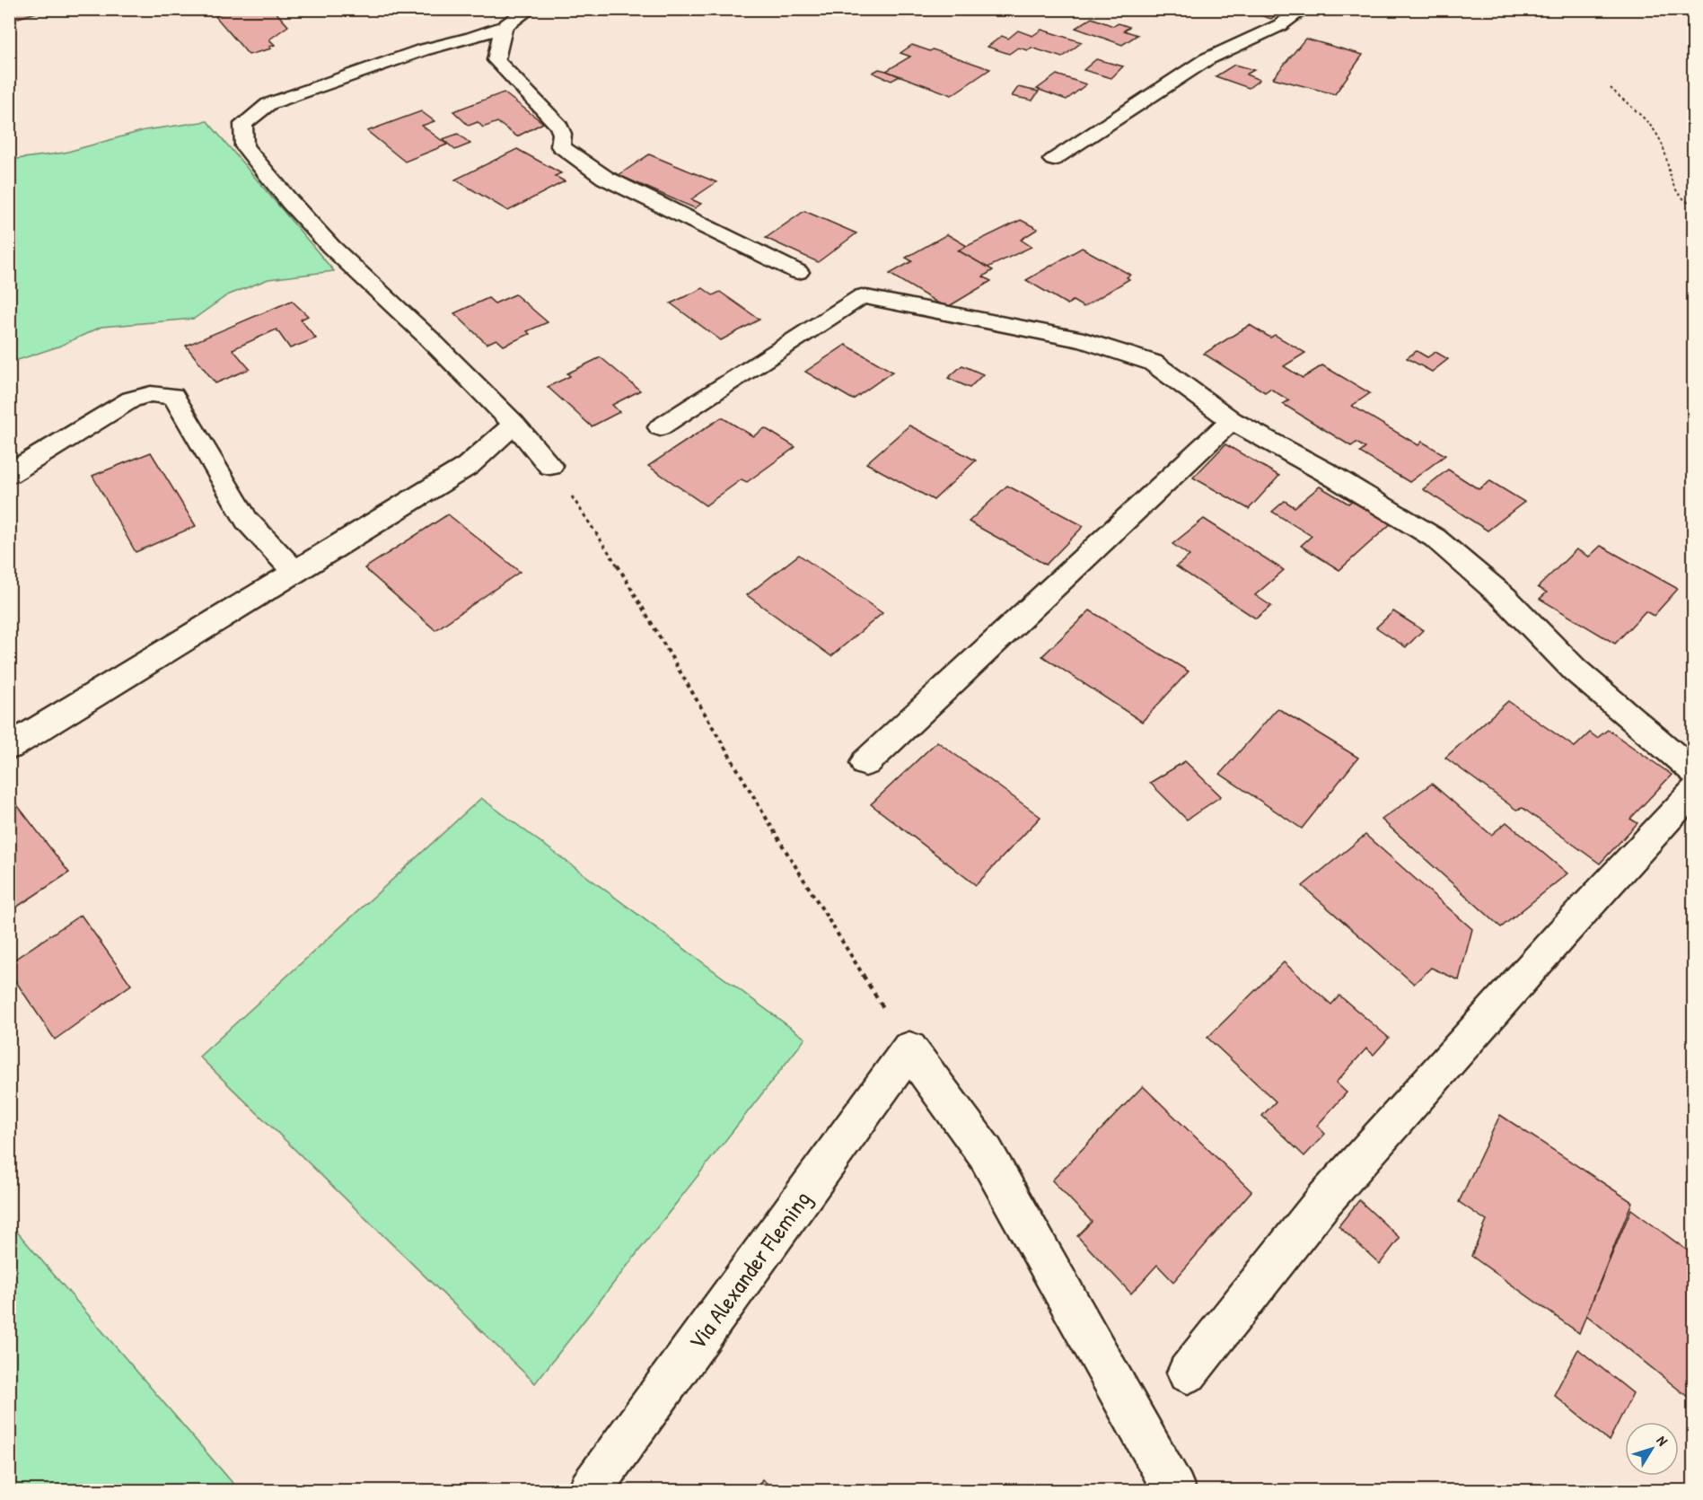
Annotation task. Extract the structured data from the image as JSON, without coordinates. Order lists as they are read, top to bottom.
{
  "streets": {
    "street": ["Via Alexander Fleming"]
  },
  "north": "top right"
}
